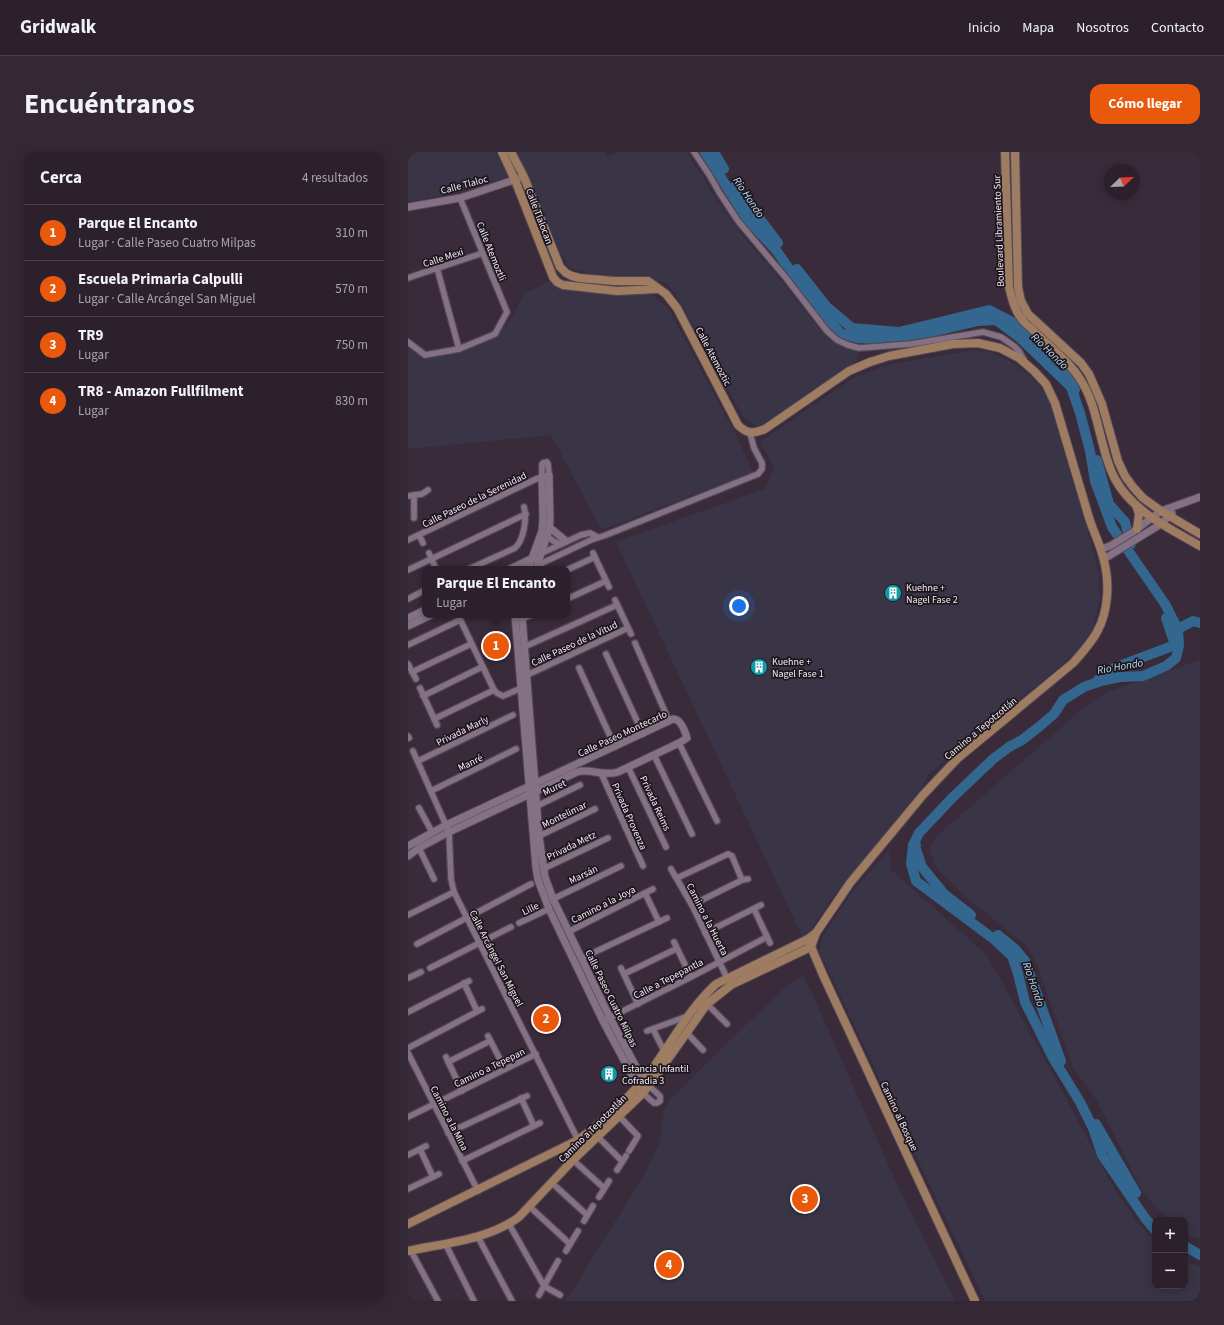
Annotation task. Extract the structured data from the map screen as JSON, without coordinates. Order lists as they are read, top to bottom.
{
  "streets": {
    "main road": [
      "Calle Tlalocan",
      "Boulevard Libramiento Sur",
      "Calle Atemoztic",
      "Camino a Tepotzotlán",
      "Camino al Bosque"
    ],
    "street": [
      "Calle Tlaloc",
      "Calle Atemoztli",
      "Calle Mexi",
      "Calle Paseo de la Serenidad",
      "Calle Paseo de la Vitud",
      "Privada Marly",
      "Calle Paseo Montecarlo",
      "Manré",
      "Muret",
      "Privada Reims",
      "Montelimar",
      "Privada Provenza",
      "Privada Metz",
      "Marsán",
      "Camino a la Joya",
      "Lille",
      "Camino a la Huerta",
      "Calle Arcángel San Miguel",
      "Calle a Tepepantla",
      "Calle Paseo Cuatro Milpas",
      "Camino a Tepepan",
      "Camino a la Mina"
    ]
  },
  "crossings": [
    ["Calle Tlaloc", "Calle Tlalocan"],
    ["Calle Tlaloc", "Calle Atemoztli"],
    ["Calle Tlalocan", "Calle Atemoztic"],
    ["Calle Atemoztli", "Calle Mexi"],
    ["Calle Atemoztic", "Camino a Tepotzotlán"],
    ["Calle Paseo de la Vitud", "Calle Paseo Cuatro Milpas"],
    ["Camino a Tepotzotlán", "Camino a la Huerta"],
    ["Camino a Tepotzotlán", "Calle Arcángel San Miguel"],
    ["Camino a Tepotzotlán", "Calle Paseo Cuatro Milpas"],
    ["Camino a Tepotzotlán", "Camino al Bosque"],
    ["Camino a Tepotzotlán", "Camino a la Mina"],
    ["Calle Paseo Montecarlo", "Privada Reims"],
    ["Calle Paseo Montecarlo", "Privada Provenza"],
    ["Calle Paseo Montecarlo", "Calle Arcángel San Miguel"],
    ["Calle Paseo Montecarlo", "Calle Paseo Cuatro Milpas"],
    ["Muret", "Calle Paseo Cuatro Milpas"],
    ["Montelimar", "Calle Paseo Cuatro Milpas"],
    ["Privada Metz", "Calle Paseo Cuatro Milpas"],
    ["Marsán", "Calle Paseo Cuatro Milpas"],
    ["Camino a la Joya", "Calle Paseo Cuatro Milpas"],
    ["Lille", "Calle Paseo Cuatro Milpas"],
    ["Camino a la Huerta", "Calle a Tepepantla"],
    ["Calle Arcángel San Miguel", "Camino a Tepepan"],
    ["Calle a Tepepantla", "Calle Paseo Cuatro Milpas"],
    ["Camino a Tepepan", "Camino a la Mina"]
  ],
  "water": ["Rio Hondo"],
  "places": {
    "building": ["Kuehne + Nagel Fase 2", "Kuehne + Nagel Fase 1", "Estancia Infantil Cofradia 3"]
  },
  "north": "top right",
  "page": {
    "header": "Gridwalk",
    "nav": [
      "Inicio",
      "Mapa",
      "Nosotros",
      "Contacto"
    ],
    "title": "Encuéntranos",
    "buttons": "Cómo llegar",
    "heading": ["Cerca", "4 resultados"],
    "list": [
      {
        "mark": "1",
        "name": "Parque El Encanto",
        "note": "Lugar · Calle Paseo Cuatro Milpas",
        "value": "310 m"
      },
      {
        "mark": "2",
        "name": "Escuela Primaria Calpulli",
        "note": "Lugar · Calle Arcángel San Miguel",
        "value": "570 m"
      },
      {
        "mark": "3",
        "name": "TR9",
        "note": "Lugar",
        "value": "750 m"
      },
      {
        "mark": "4",
        "name": "TR8 - Amazon Fullfilment",
        "note": "Lugar",
        "value": "830 m"
      }
    ],
    "popup": ["Parque El Encanto", "Lugar"],
    "pins": [
      "1",
      "2",
      "3",
      "4"
    ],
    "map_buttons": ["+", "−"]
  }
}
